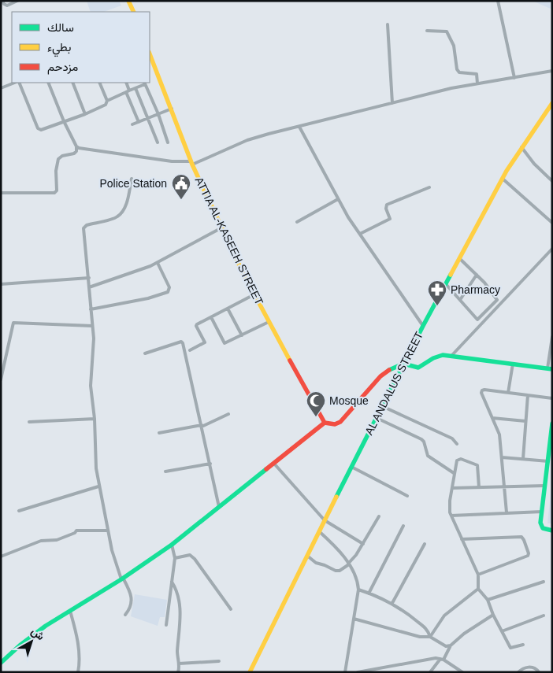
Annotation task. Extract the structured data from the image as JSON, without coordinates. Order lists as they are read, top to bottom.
{
  "streets": {
    "main road": ["ATTIA AL-KASEEH STREET", "AL ANDALUS STREET"]
  },
  "places": {
    "public building": ["Police Station"],
    "pharmacy": ["Pharmacy"],
    "mosque": ["Mosque"]
  },
  "legend": ["سالك", "بطيء", "مزدحم"],
  "north": "top right"
}
